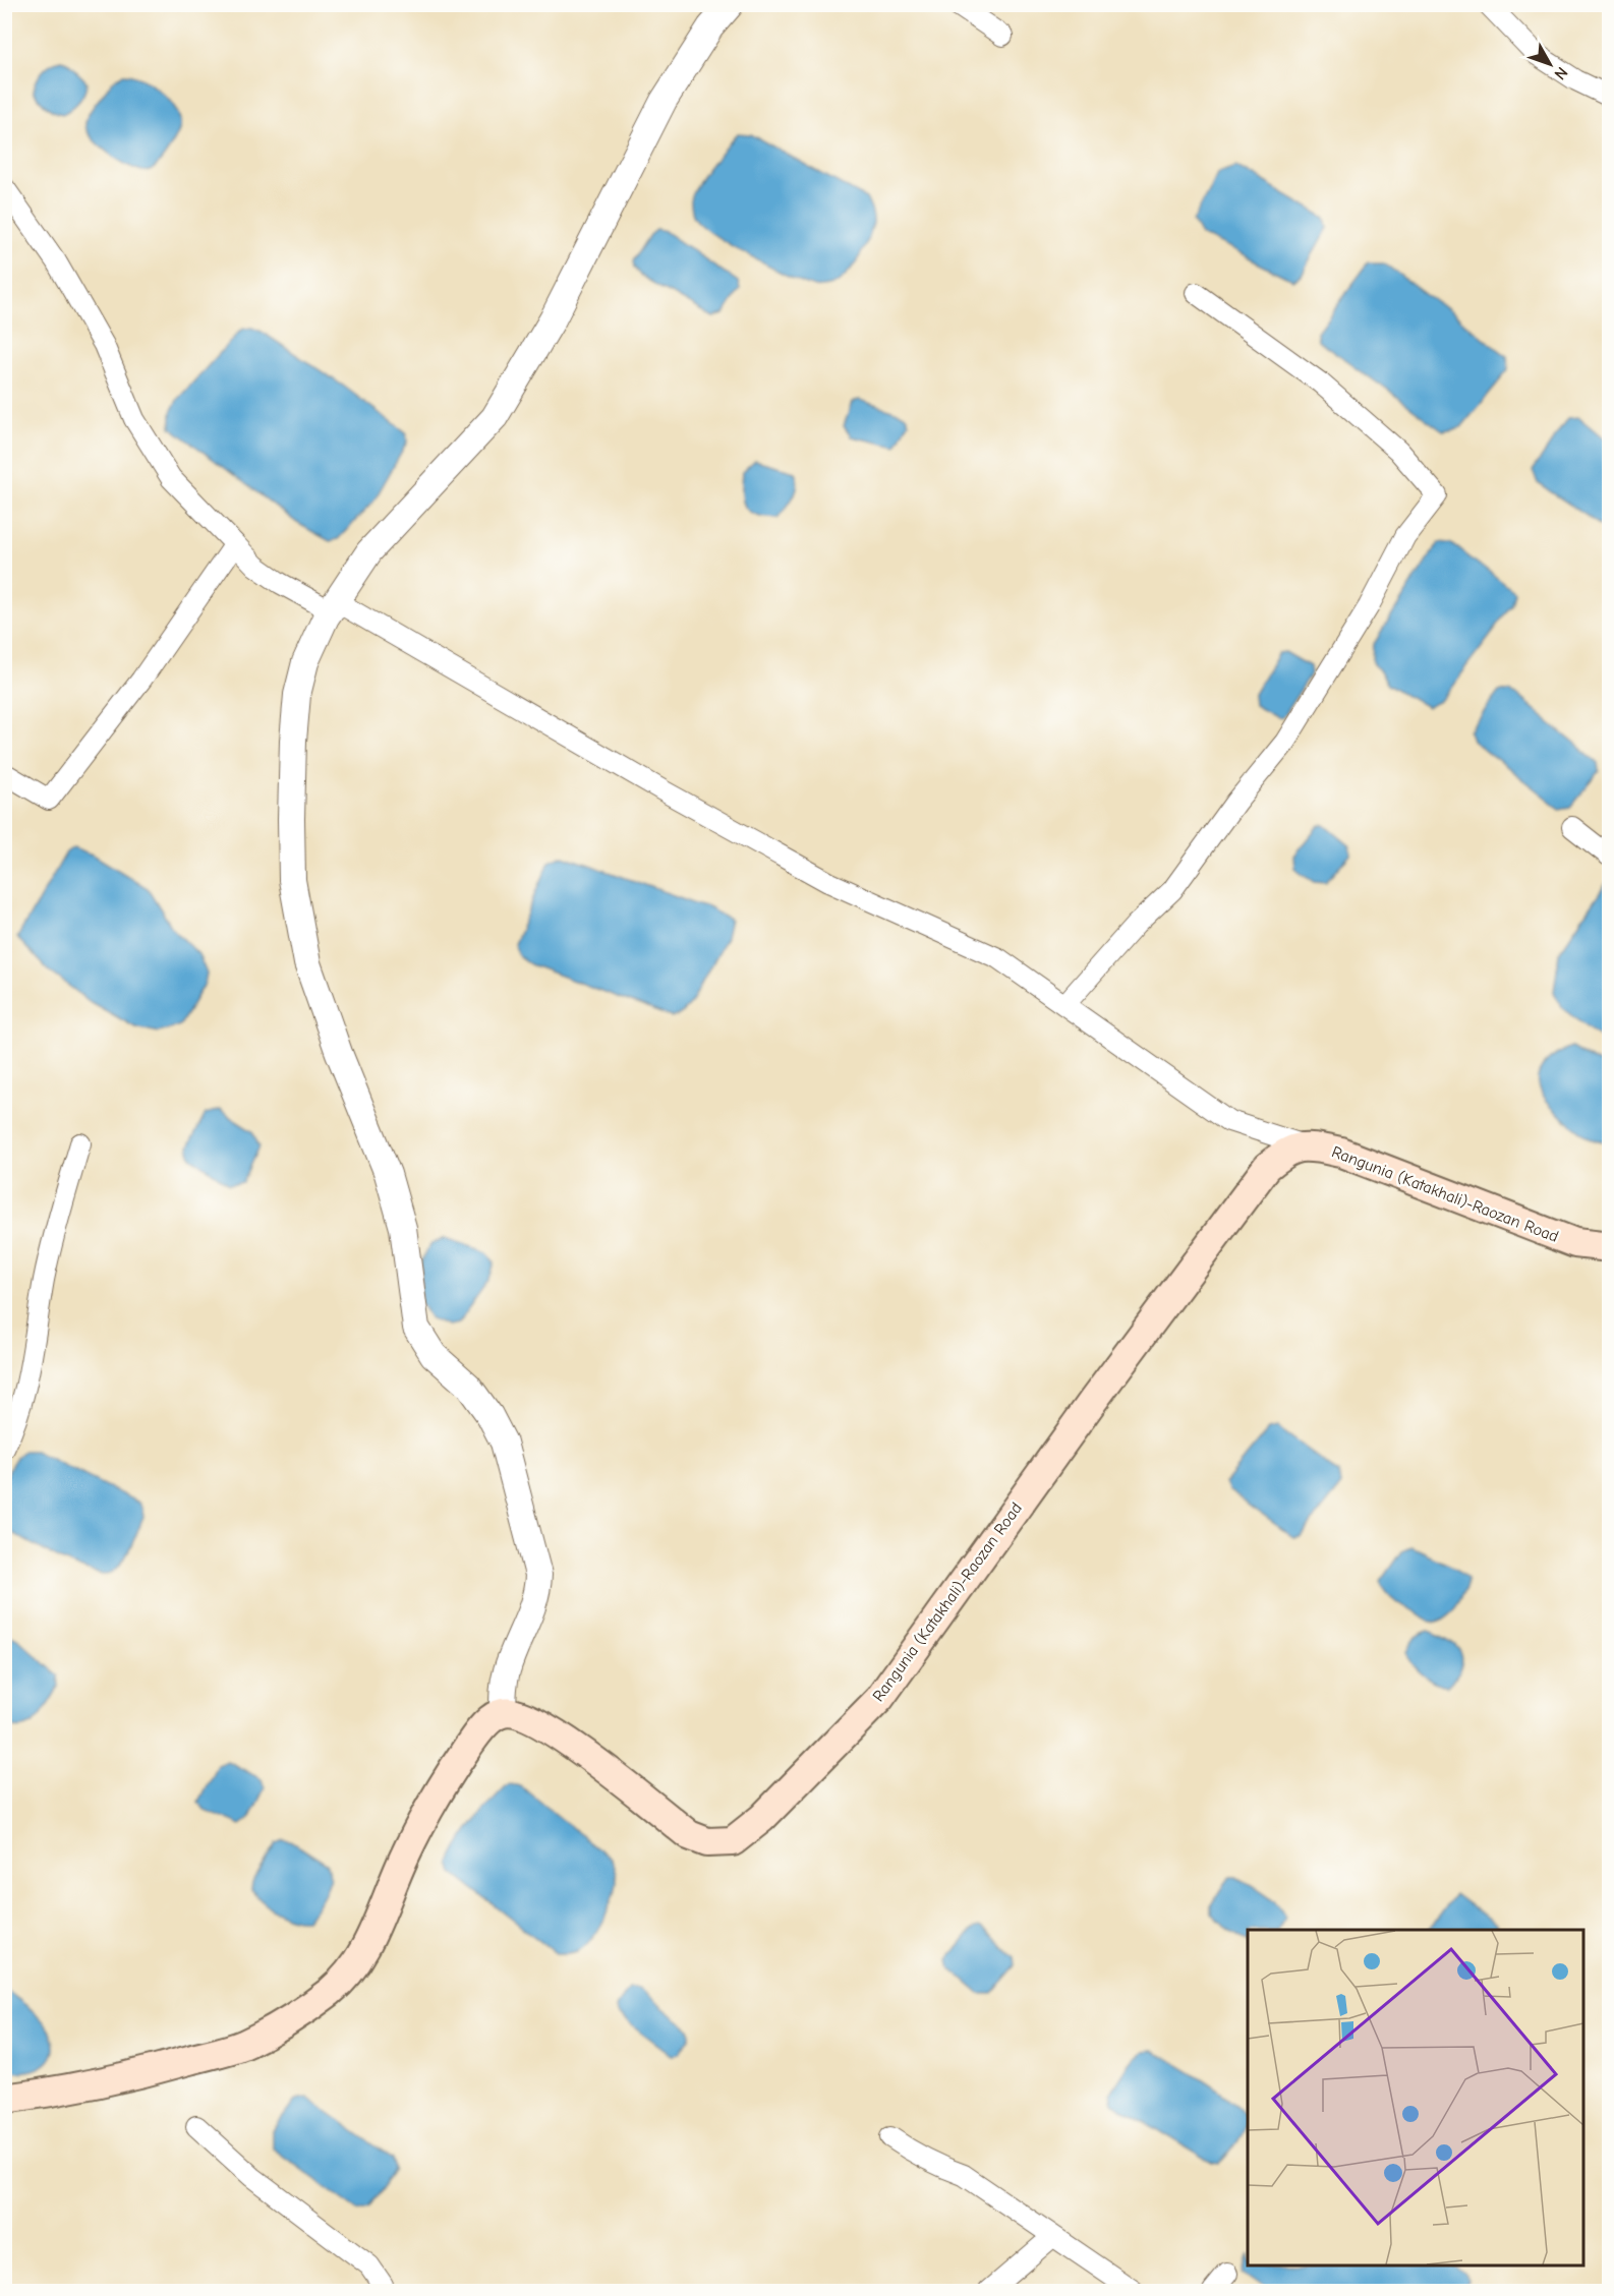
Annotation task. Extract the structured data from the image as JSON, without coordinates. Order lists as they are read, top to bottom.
{
  "streets": {
    "main road": ["Rangunia (Katakhali)-Raozan Road"]
  },
  "north": "bottom right"
}
